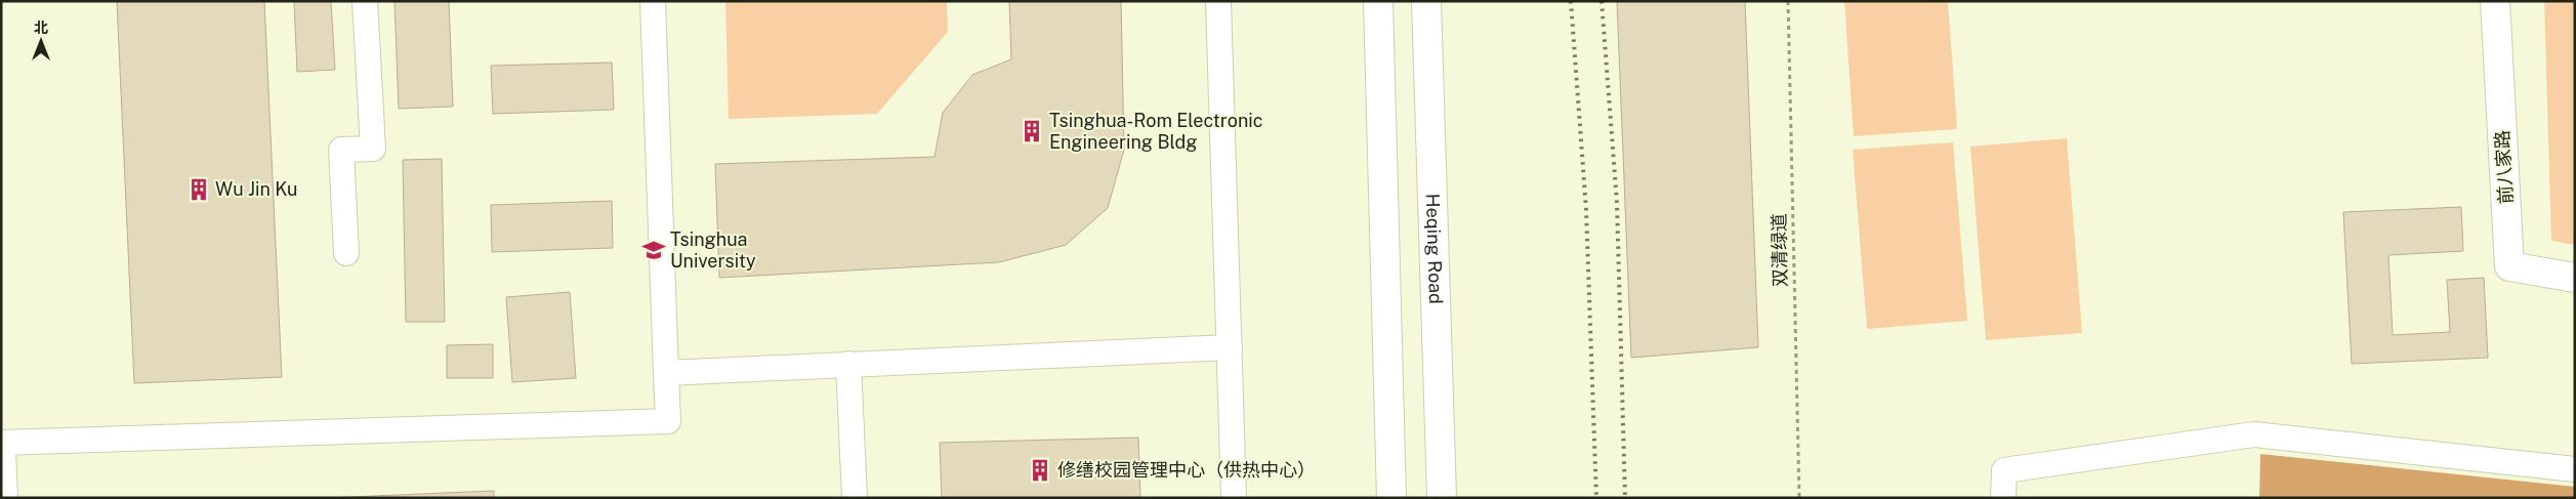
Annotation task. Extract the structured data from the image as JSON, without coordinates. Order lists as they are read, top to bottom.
{
  "streets": {
    "main road": ["前八家路", "Heqing Road"],
    "path": ["双清绿道"]
  },
  "places": {
    "building": ["Tsinghua-Rom Electronic Engineering Bldg", "Wu Jin Ku", "修缮校园管理中心（供热中心）"],
    "school or university": ["Tsinghua University"]
  },
  "north": "top"
}
